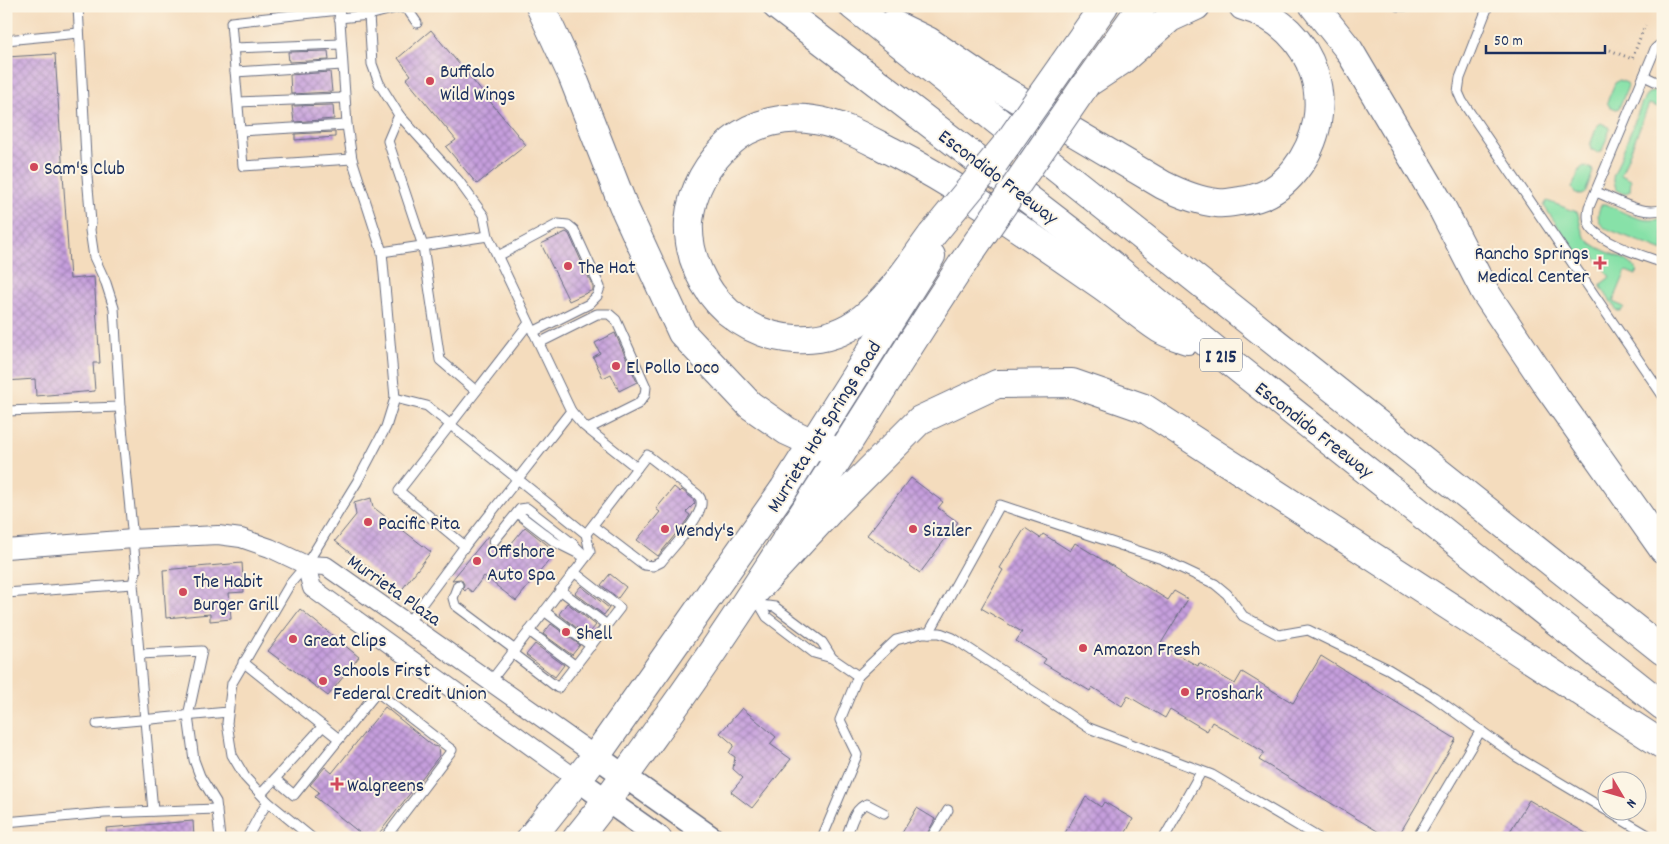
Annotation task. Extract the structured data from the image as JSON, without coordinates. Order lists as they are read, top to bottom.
{
  "streets": {
    "main road": ["Escondido Freeway", "I 215", "Murrieta Hot Springs Road"],
    "street": ["Murrieta Plaza"]
  },
  "crossings": [
    ["Murrieta Hot Springs Road", "Murrieta Plaza"]
  ],
  "places": {
    "other": [
      "Buffalo Wild Wings",
      "Sam's Club",
      "The Hat",
      "El Pollo Loco",
      "Pacific Pita",
      "Wendy's",
      "Sizzler",
      "Offshore Auto Spa",
      "The Habit Burger Grill",
      "Shell",
      "Great Clips",
      "Amazon Fresh",
      "Schools First Federal Credit Union",
      "Proshark"
    ],
    "health": ["Rancho Springs Medical Center", "Walgreens"]
  },
  "scale_bar": "50 m",
  "north": "bottom right"
}
